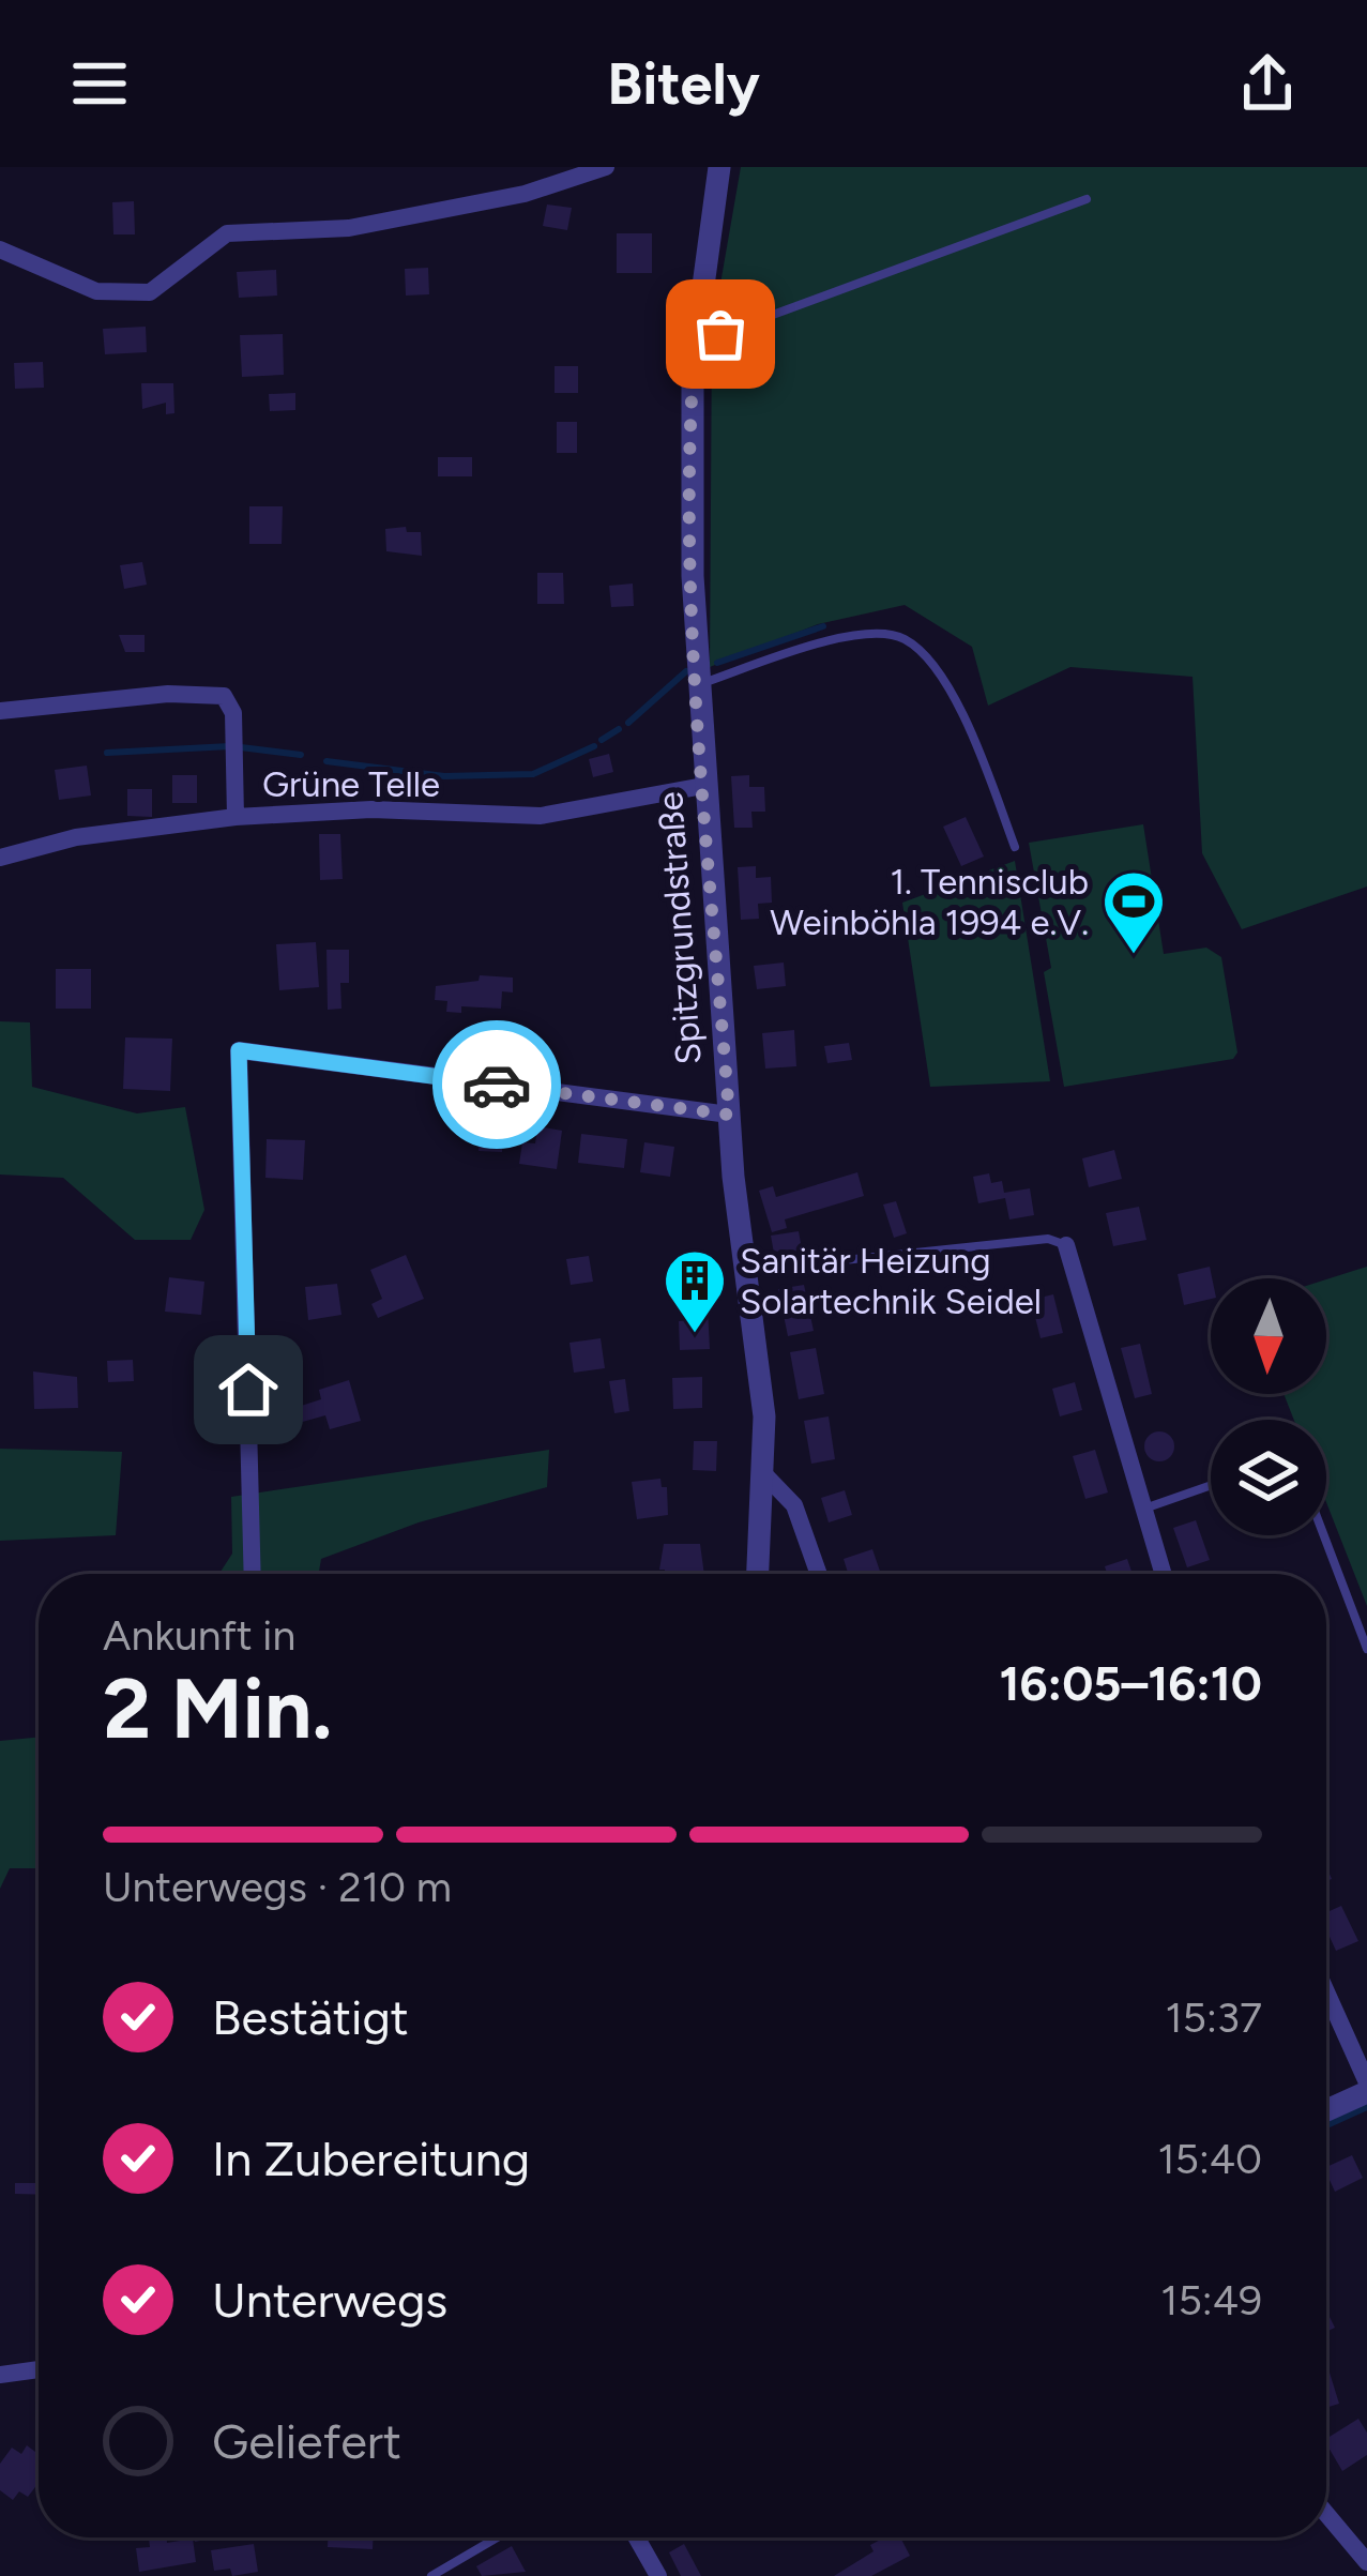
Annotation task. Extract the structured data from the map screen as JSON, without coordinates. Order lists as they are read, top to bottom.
{
  "streets": {
    "street": ["Grüne Telle", "Spitzgrundstraße"]
  },
  "crossings": [
    ["Grüne Telle", "Spitzgrundstraße"]
  ],
  "places": {
    "sports": ["1. Tennisclub Weinböhla 1994 e.V."],
    "building": ["Sanitär Heizung Solartechnik Seidel"]
  },
  "north": "bottom",
  "page": {
    "header": "Bitely",
    "heading": ["2 Min.", "Ankunft in", "16:05–16:10"],
    "bar": "Unterwegs · 210 m",
    "list": [
      ["Bestätigt", "15:37"],
      ["In Zubereitung", "15:40"],
      ["Unterwegs", "15:49"],
      "Geliefert"
    ]
  }
}
